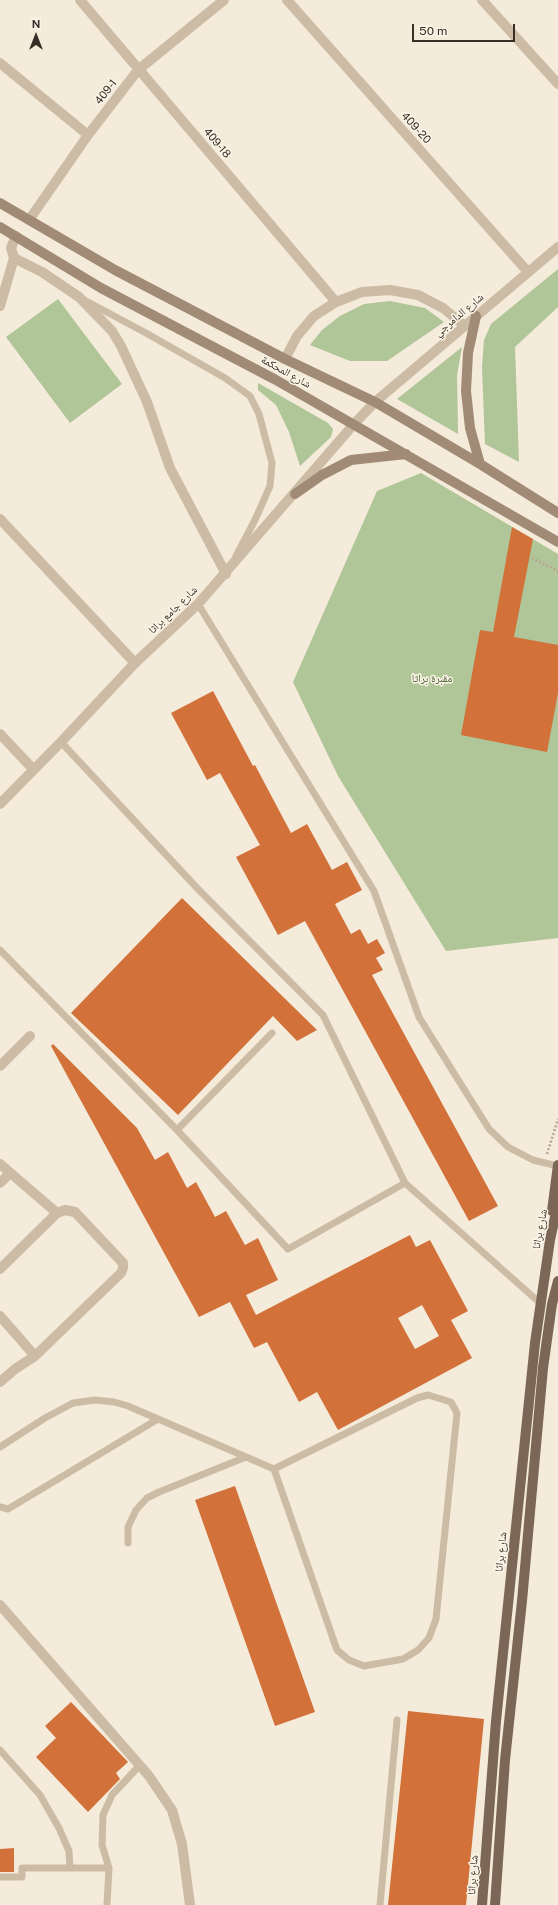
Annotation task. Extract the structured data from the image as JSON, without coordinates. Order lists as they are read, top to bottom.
{
  "streets": {
    "main road": ["شارع المحكمة", "شارع براثا"],
    "street": [
      "409-1",
      "409-20",
      "409-18",
      "شارع الدامرجي",
      "شارع جامع براثا"
    ]
  },
  "crossings": [
    ["409-1", "409-18"],
    ["409-1", "شارع المحكمة"],
    ["409-20", "شارع الدامرجي"],
    ["شارع الدامرجي", "شارع المحكمة"],
    ["شارع الدامرجي", "شارع جامع براثا"],
    ["شارع المحكمة", "شارع جامع براثا"]
  ],
  "parks": ["مقبرة براثا"],
  "scale_bar": "50 m",
  "north": "top"
}
